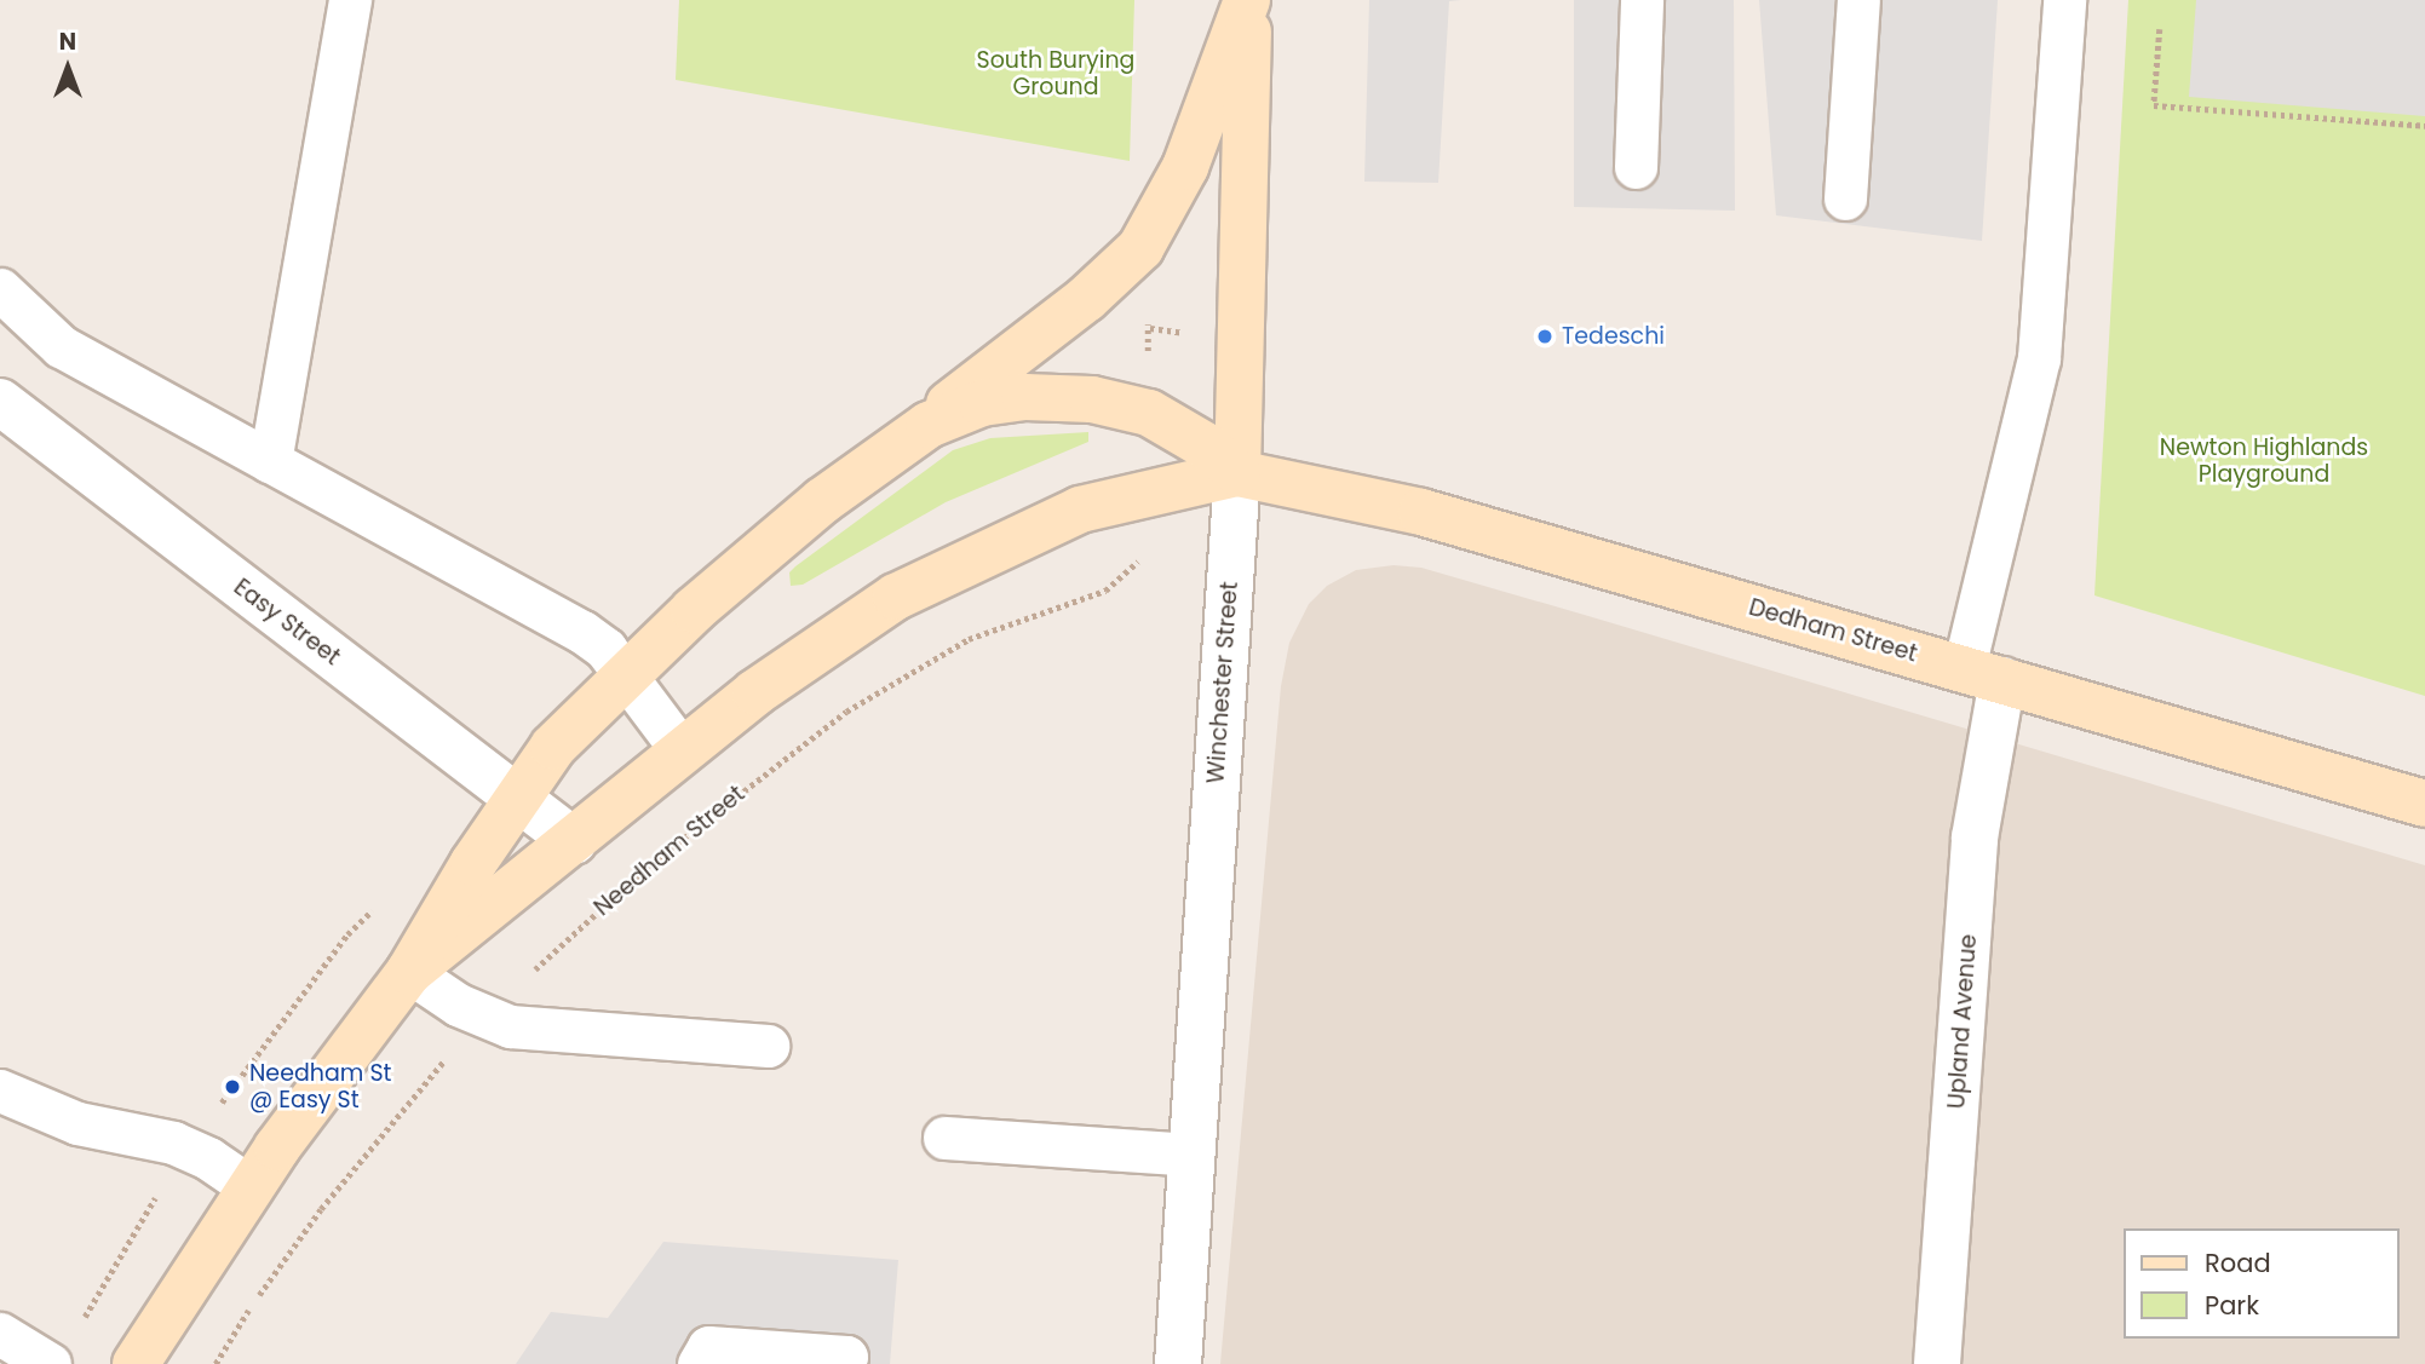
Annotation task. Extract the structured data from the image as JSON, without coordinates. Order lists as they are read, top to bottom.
{
  "streets": {
    "main road": ["Dedham Street", "Winchester Street"],
    "street": ["Easy Street", "Upland Avenue"],
    "path": ["Needham Street"]
  },
  "crossings": [
    ["Dedham Street", "Winchester Street"],
    ["Dedham Street", "Upland Avenue"]
  ],
  "parks": ["South Burying Ground", "Newton Highlands Playground"],
  "places": ["Tedeschi", "Needham St @ Easy St"],
  "legend": ["Road", "Park"],
  "north": "top"
}
